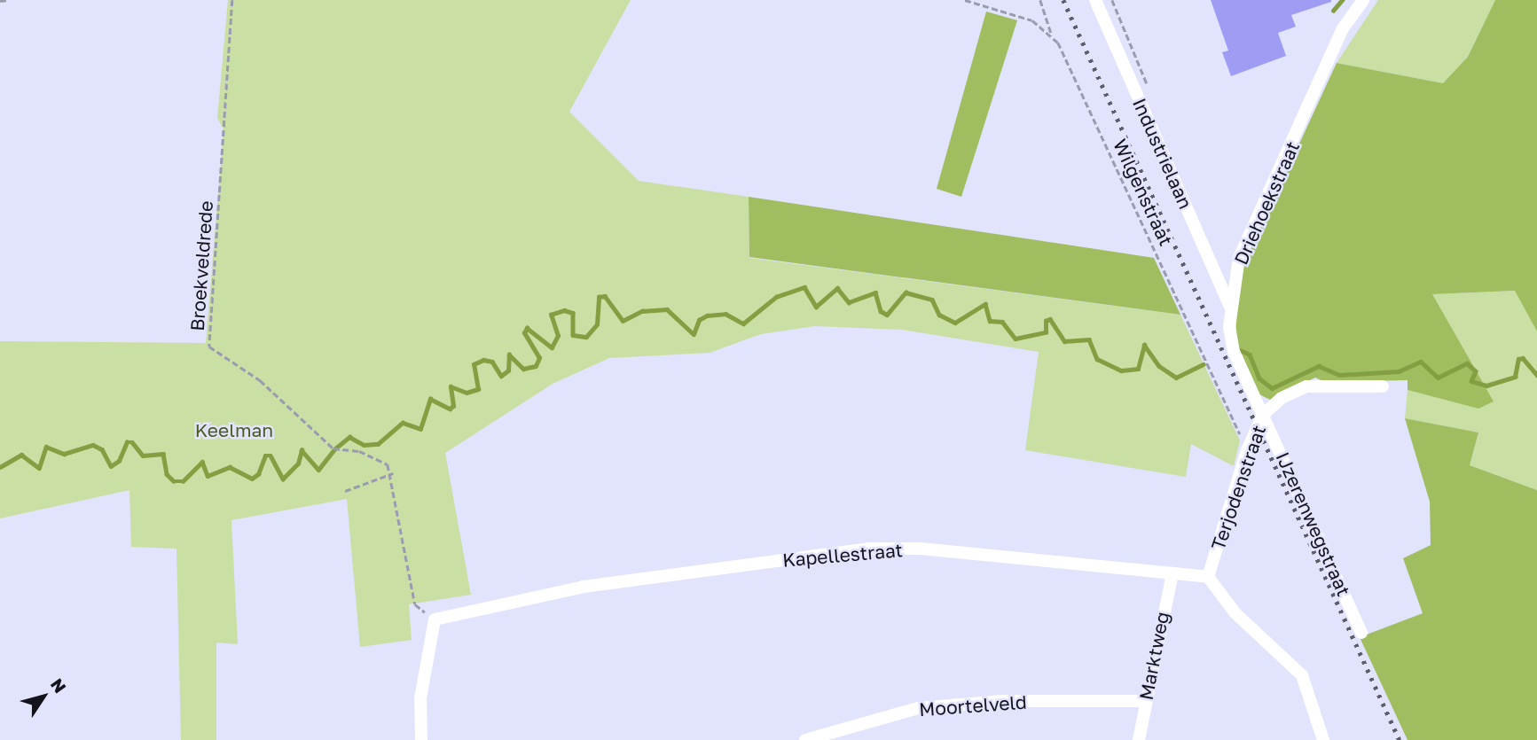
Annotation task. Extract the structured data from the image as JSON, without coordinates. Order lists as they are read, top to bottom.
{
  "streets": {
    "street": [
      "Industrielaan",
      "Driehoekstraat",
      "Terjodenstraat",
      "IJzerenwegstraat",
      "Kapellestraat",
      "Marktweg",
      "Moortelveld"
    ],
    "path": ["Wilgenstraat", "Broekveldrede"]
  },
  "crossings": [
    ["Industrielaan", "Driehoekstraat"],
    ["Wilgenstraat", "Terjodenstraat"],
    ["Driehoekstraat", "Terjodenstraat"],
    ["Driehoekstraat", "IJzerenwegstraat"],
    ["Terjodenstraat", "IJzerenwegstraat"],
    ["Terjodenstraat", "Kapellestraat"],
    ["Kapellestraat", "Marktweg"],
    ["Marktweg", "Moortelveld"]
  ],
  "parks": ["Keelman"],
  "north": "top right"
}
